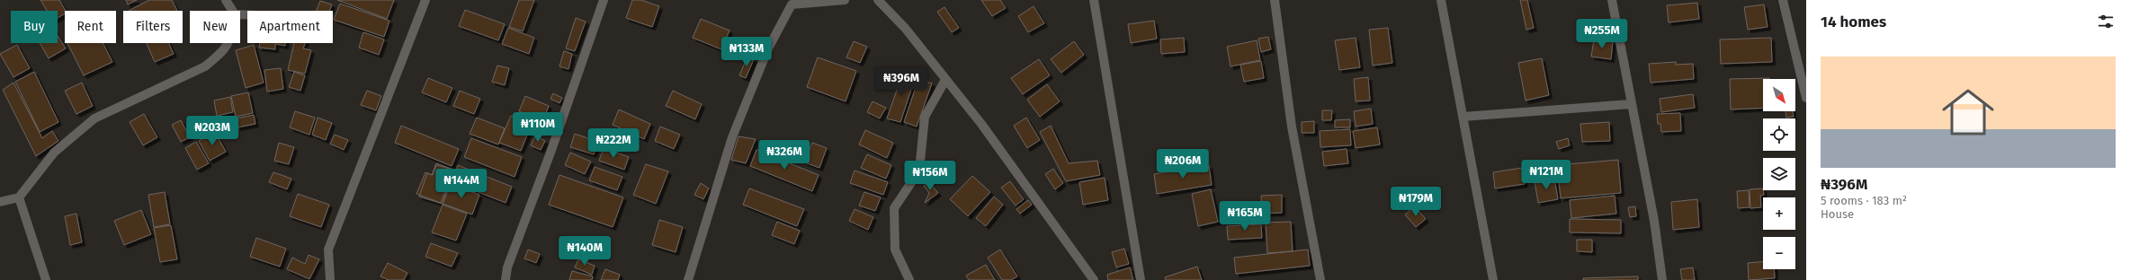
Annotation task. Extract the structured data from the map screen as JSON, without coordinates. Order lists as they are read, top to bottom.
{
  "north": "bottom right",
  "page": {
    "heading": "14 homes",
    "chip": [
      "Buy",
      "Rent",
      "Filters",
      "New",
      "Apartment"
    ],
    "price": [
      "₦255M",
      "₦133M",
      "₦396M",
      "₦110M",
      "₦203M",
      "₦222M",
      "₦326M",
      "₦206M",
      "₦121M",
      "₦156M",
      "₦144M",
      "₦179M",
      "₦165M",
      "₦140M"
    ],
    "list": [
      {
        "name": "₦396M",
        "note": "5 rooms · 183 m² · House"
      }
    ],
    "map_buttons": ["+", "−"]
  }
}
